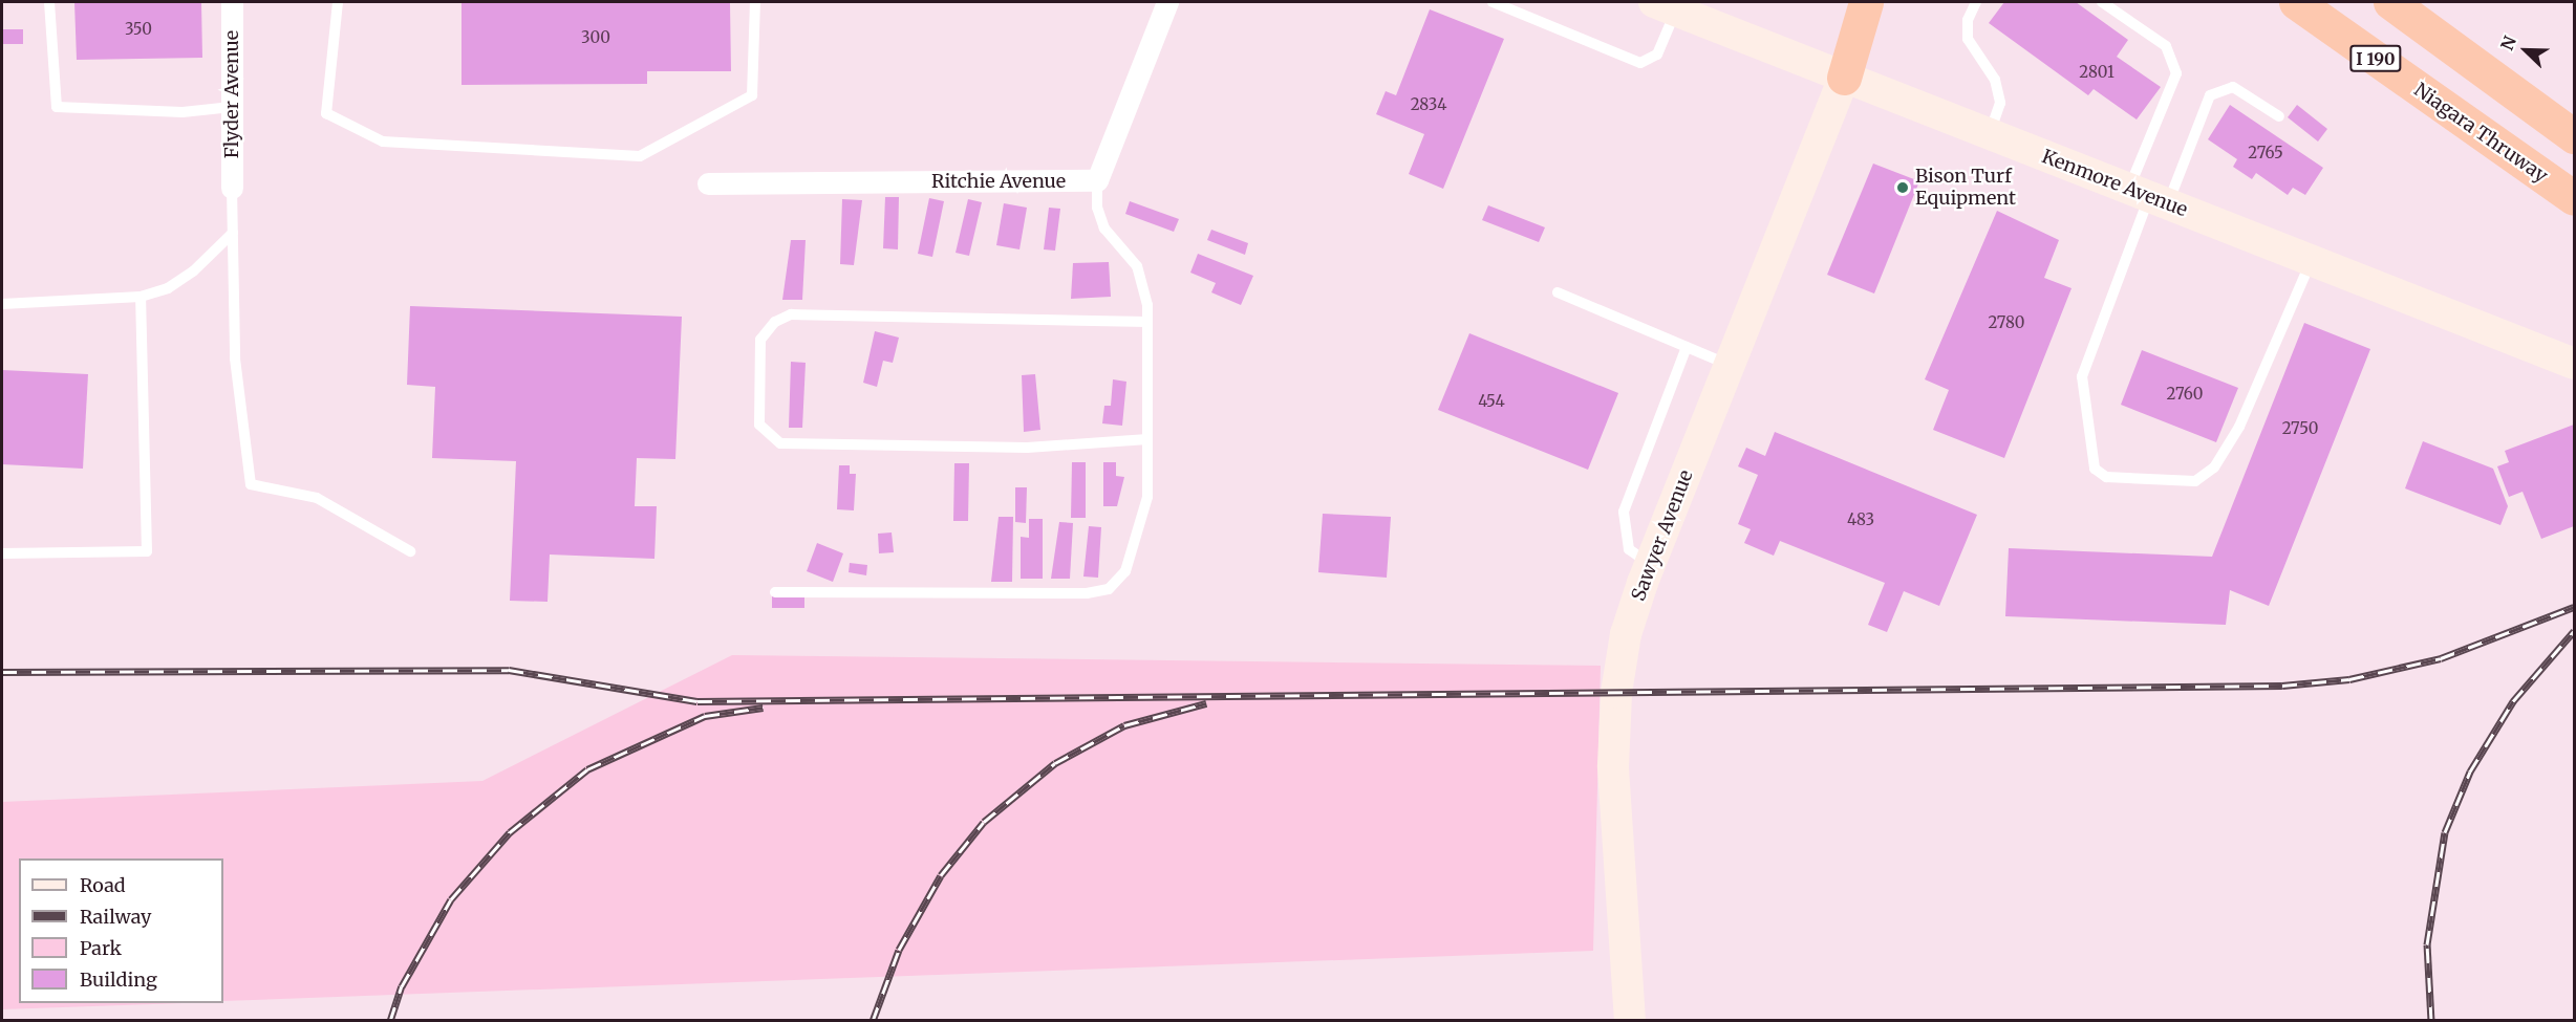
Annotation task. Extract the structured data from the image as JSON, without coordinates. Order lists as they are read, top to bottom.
{
  "streets": {
    "highway": ["I 190", "Niagara Thruway"],
    "street": [
      "Flyder Avenue",
      "Ritchie Avenue",
      "Kenmore Avenue",
      "Sawyer Avenue"
    ]
  },
  "crossings": [
    ["Kenmore Avenue", "Sawyer Avenue"]
  ],
  "places": ["Bison Turf Equipment"],
  "house_numbers": [
    "350",
    "300",
    "2801",
    "2834",
    "2765",
    "2780",
    "2760",
    "454",
    "2750",
    "483"
  ],
  "legend": [
    "Road",
    "Railway",
    "Park",
    "Building"
  ],
  "north": "top left"
}
